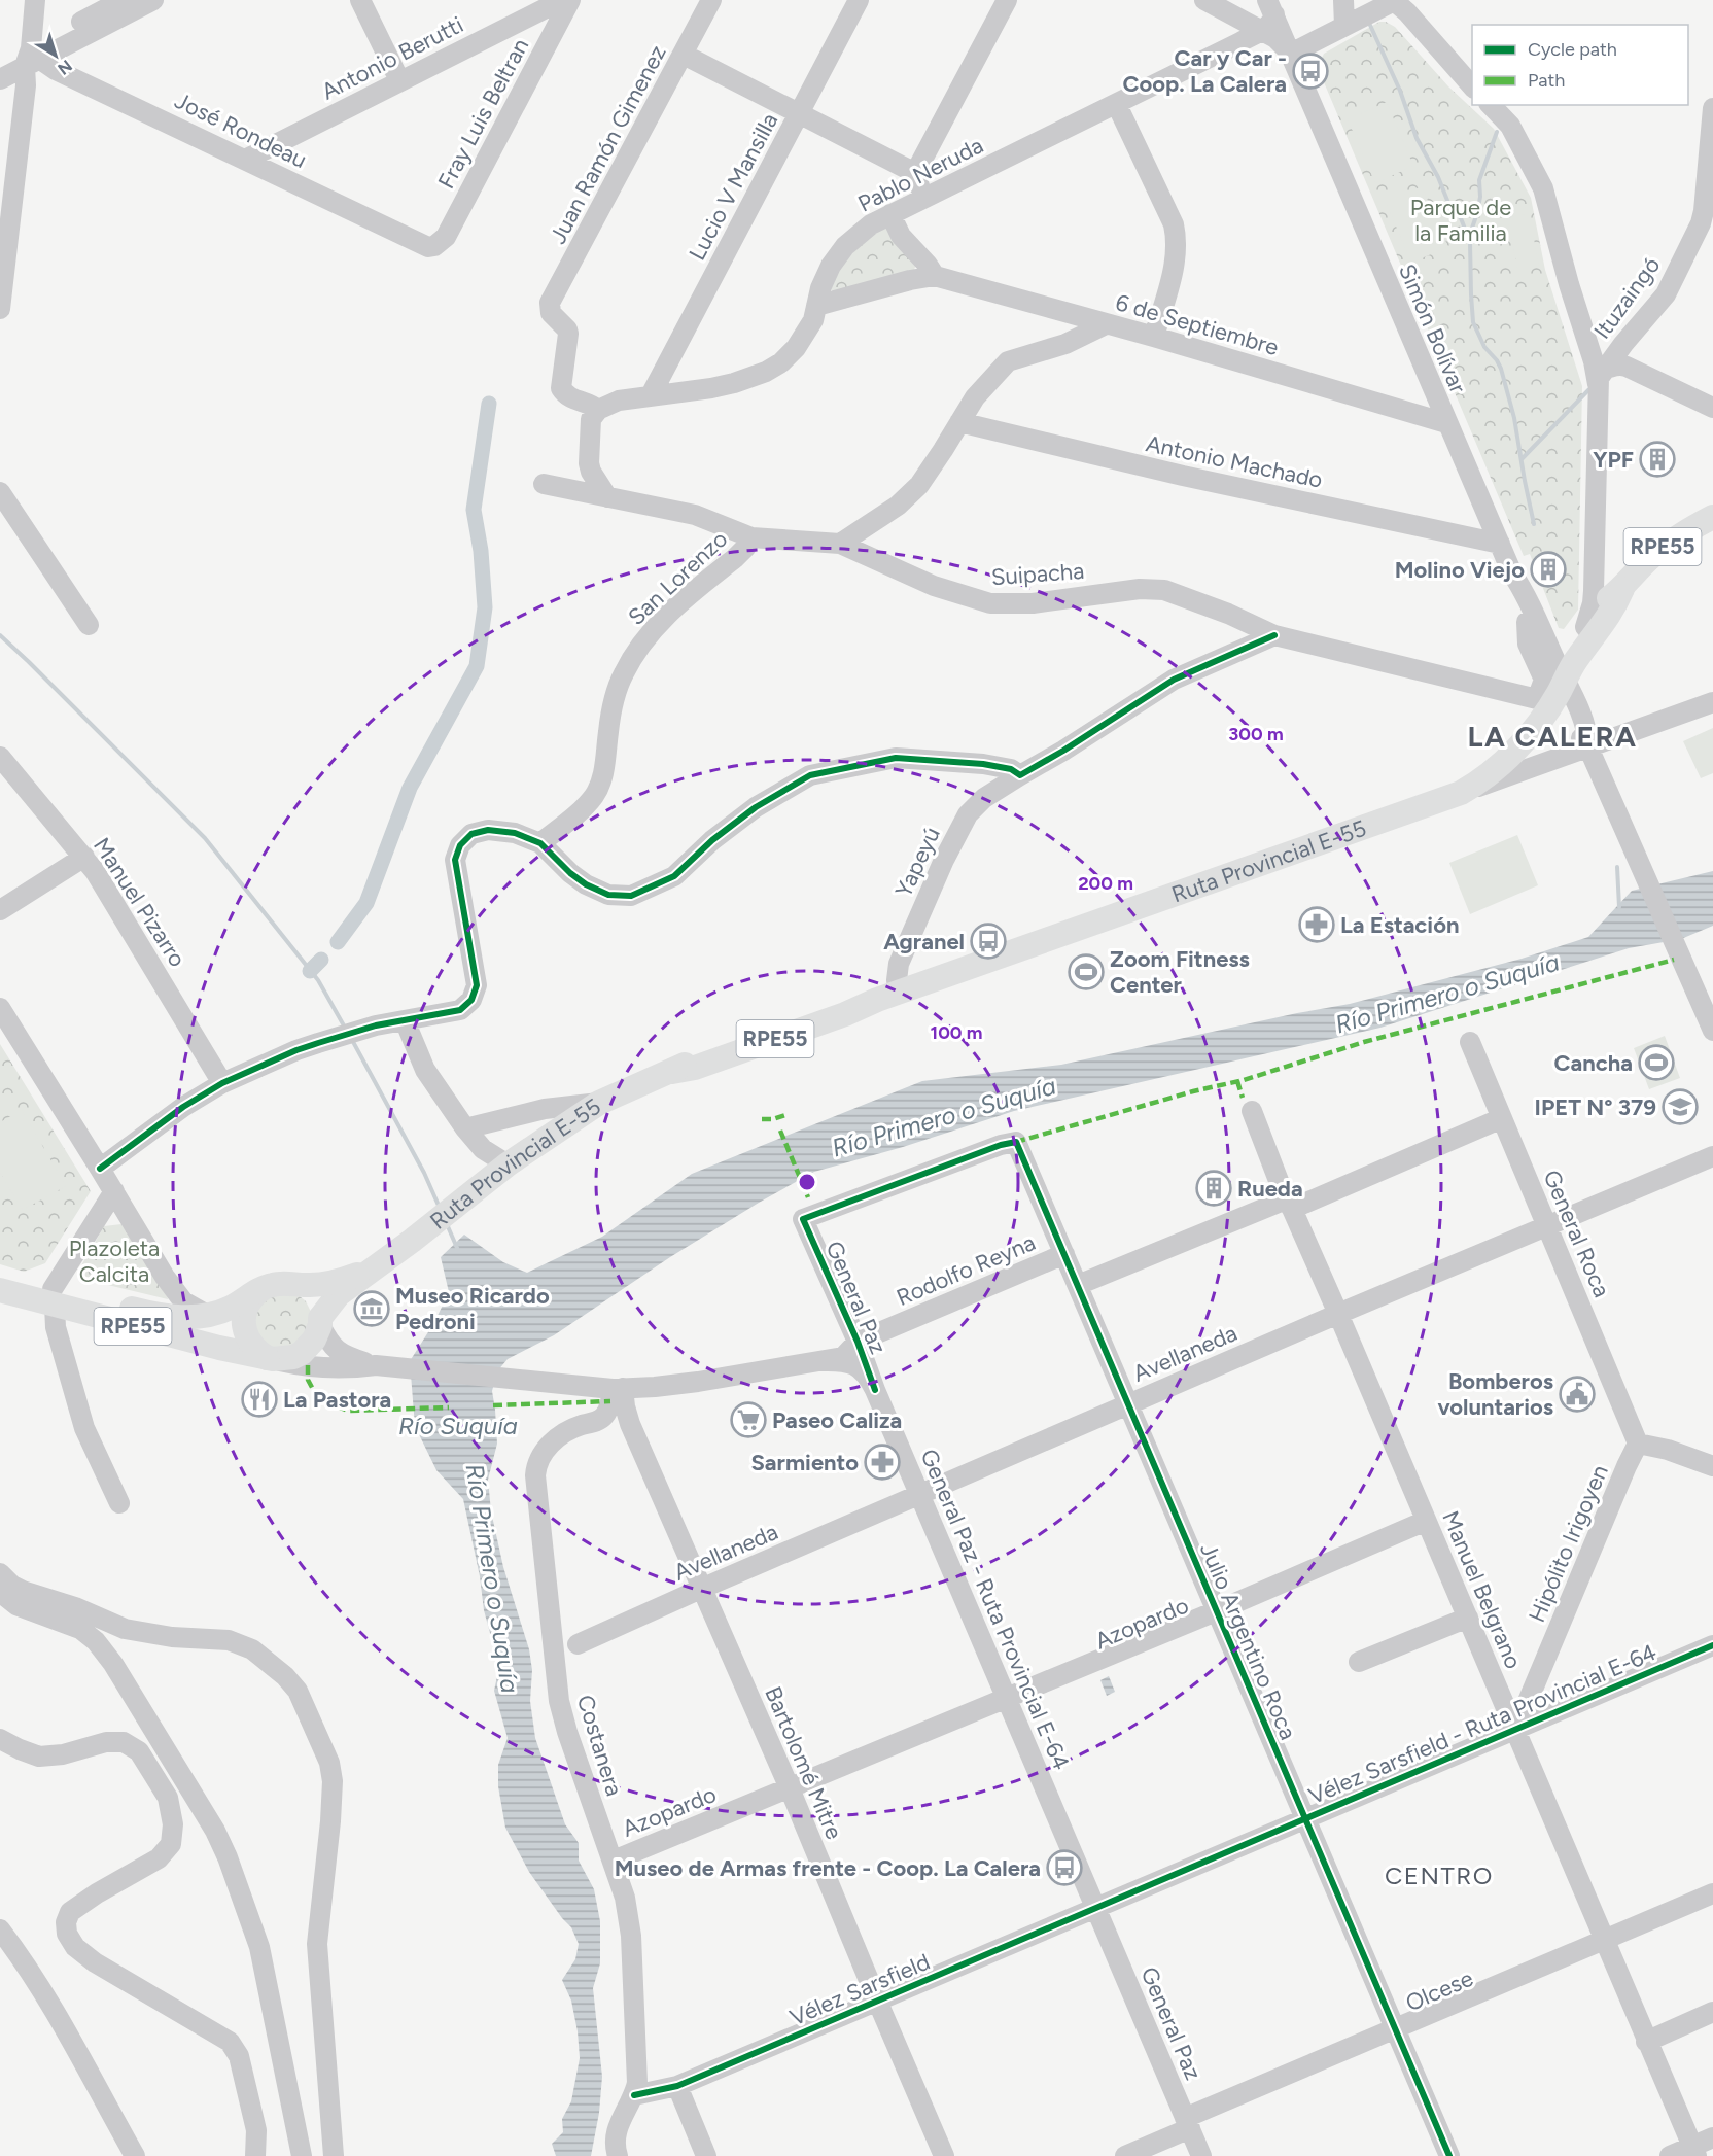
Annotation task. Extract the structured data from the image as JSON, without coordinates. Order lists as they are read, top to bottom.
{
  "streets": {
    "main road": ["RPE55", "Ruta Provincial E-55"],
    "street": [
      "Antonio Berutti",
      "Fray Luis Beltran",
      "José Rondeau",
      "Juan Ramón Gimenez",
      "Pablo Neruda",
      "Lucio V Mansilla",
      "Ituzaingó",
      "6 de Septiembre",
      "Simón Bolívar",
      "Antonio Machado",
      "Suipacha",
      "San Lorenzo",
      "Yapeyú",
      "Manuel Pizarro",
      "General Roca",
      "Rodolfo Reyna",
      "General Paz",
      "Avellaneda",
      "Hipólito Irigoyen",
      "Manuel Belgrano",
      "General Paz - Ruta Provincial E-64",
      "Azopardo",
      "Julio Argentino Roca",
      "Vélez Sarsfield - Ruta Provincial E-64",
      "Costanera",
      "Bartolomé Mitre",
      "Vélez Sarsfield",
      "Olcese"
    ]
  },
  "crossings": [
    ["Antonio Berutti", "José Rondeau"],
    ["Fray Luis Beltran", "José Rondeau"],
    ["Juan Ramón Gimenez", "Pablo Neruda"],
    ["Pablo Neruda", "Lucio V Mansilla"],
    ["Pablo Neruda", "6 de Septiembre"],
    ["Pablo Neruda", "Simón Bolívar"],
    ["6 de Septiembre", "Simón Bolívar"],
    ["Simón Bolívar", "Antonio Machado"],
    ["Simón Bolívar", "Suipacha"],
    ["Simón Bolívar", "Ruta Provincial E-55"],
    ["Suipacha", "San Lorenzo"],
    ["Suipacha", "Yapeyú"],
    ["Suipacha", "Ruta Provincial E-55"],
    ["Yapeyú", "Ruta Provincial E-55"],
    ["General Roca", "Avellaneda"],
    ["General Roca", "Hipólito Irigoyen"],
    ["Rodolfo Reyna", "General Paz"],
    ["Rodolfo Reyna", "General Paz - Ruta Provincial E-64"],
    ["Rodolfo Reyna", "Julio Argentino Roca"],
    ["General Paz", "General Paz - Ruta Provincial E-64"],
    ["General Paz", "Julio Argentino Roca"],
    ["General Paz", "Vélez Sarsfield - Ruta Provincial E-64"],
    ["General Paz", "Vélez Sarsfield"],
    ["General Paz", "Olcese"],
    ["Avellaneda", "Manuel Belgrano"],
    ["Avellaneda", "General Paz - Ruta Provincial E-64"],
    ["Avellaneda", "Julio Argentino Roca"],
    ["Avellaneda", "Bartolomé Mitre"],
    ["Hipólito Irigoyen", "Manuel Belgrano"],
    ["Hipólito Irigoyen", "Vélez Sarsfield - Ruta Provincial E-64"],
    ["Manuel Belgrano", "Azopardo"],
    ["Manuel Belgrano", "Vélez Sarsfield - Ruta Provincial E-64"],
    ["Manuel Belgrano", "Olcese"],
    ["General Paz - Ruta Provincial E-64", "Azopardo"],
    ["General Paz - Ruta Provincial E-64", "Vélez Sarsfield - Ruta Provincial E-64"],
    ["General Paz - Ruta Provincial E-64", "Vélez Sarsfield"],
    ["Azopardo", "Julio Argentino Roca"],
    ["Azopardo", "Costanera"],
    ["Azopardo", "Bartolomé Mitre"],
    ["Julio Argentino Roca", "Vélez Sarsfield - Ruta Provincial E-64"],
    ["Julio Argentino Roca", "Olcese"],
    ["Vélez Sarsfield - Ruta Provincial E-64", "Vélez Sarsfield"],
    ["Costanera", "Bartolomé Mitre"],
    ["Costanera", "Vélez Sarsfield"],
    ["Bartolomé Mitre", "Vélez Sarsfield"]
  ],
  "districts": ["LA CALERA", "CENTRO"],
  "water": ["Río Primero o Suquía", "Río Suquía"],
  "parks": ["Parque de la Familia", "Plazoleta Calcita"],
  "places": {
    "bus stop": ["Car y Car - Coop. La Calera", "Agranel", "Museo de Armas frente - Coop. La Calera"],
    "building": ["YPF", "Molino Viejo", "Rueda"],
    "pharmacy": ["La Estación", "Sarmiento"],
    "sports": ["Zoom Fitness Center", "Cancha"],
    "school or university": ["IPET N° 379"],
    "museum": ["Museo Ricardo Pedroni"],
    "public building": ["Bomberos voluntarios"],
    "restaurant": ["La Pastora"],
    "supermarket": ["Paseo Caliza"]
  },
  "legend": ["Cycle path", "Path"],
  "north": "bottom right",
  "rings": ["300 m", "200 m", "100 m"]
}
